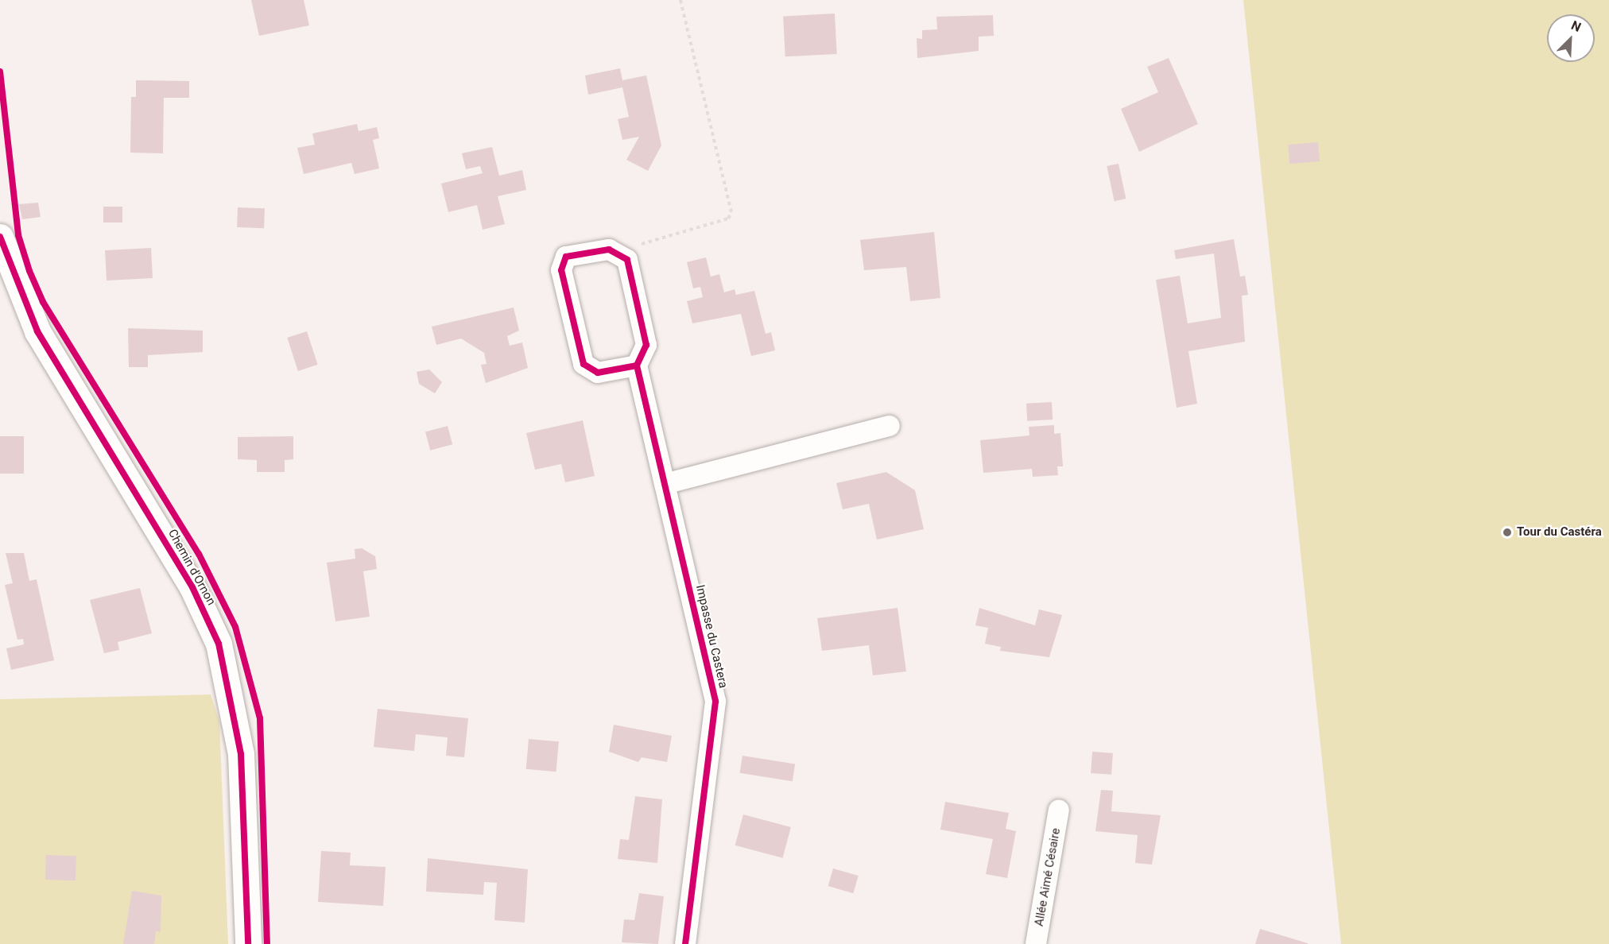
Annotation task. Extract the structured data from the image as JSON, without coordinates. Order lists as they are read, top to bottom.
{
  "streets": {
    "street": ["Chemin d'Ornon", "Impasse du Castera", "Allée Aimé Césaire"]
  },
  "places": ["Tour du Castéra"],
  "north": "top right"
}
